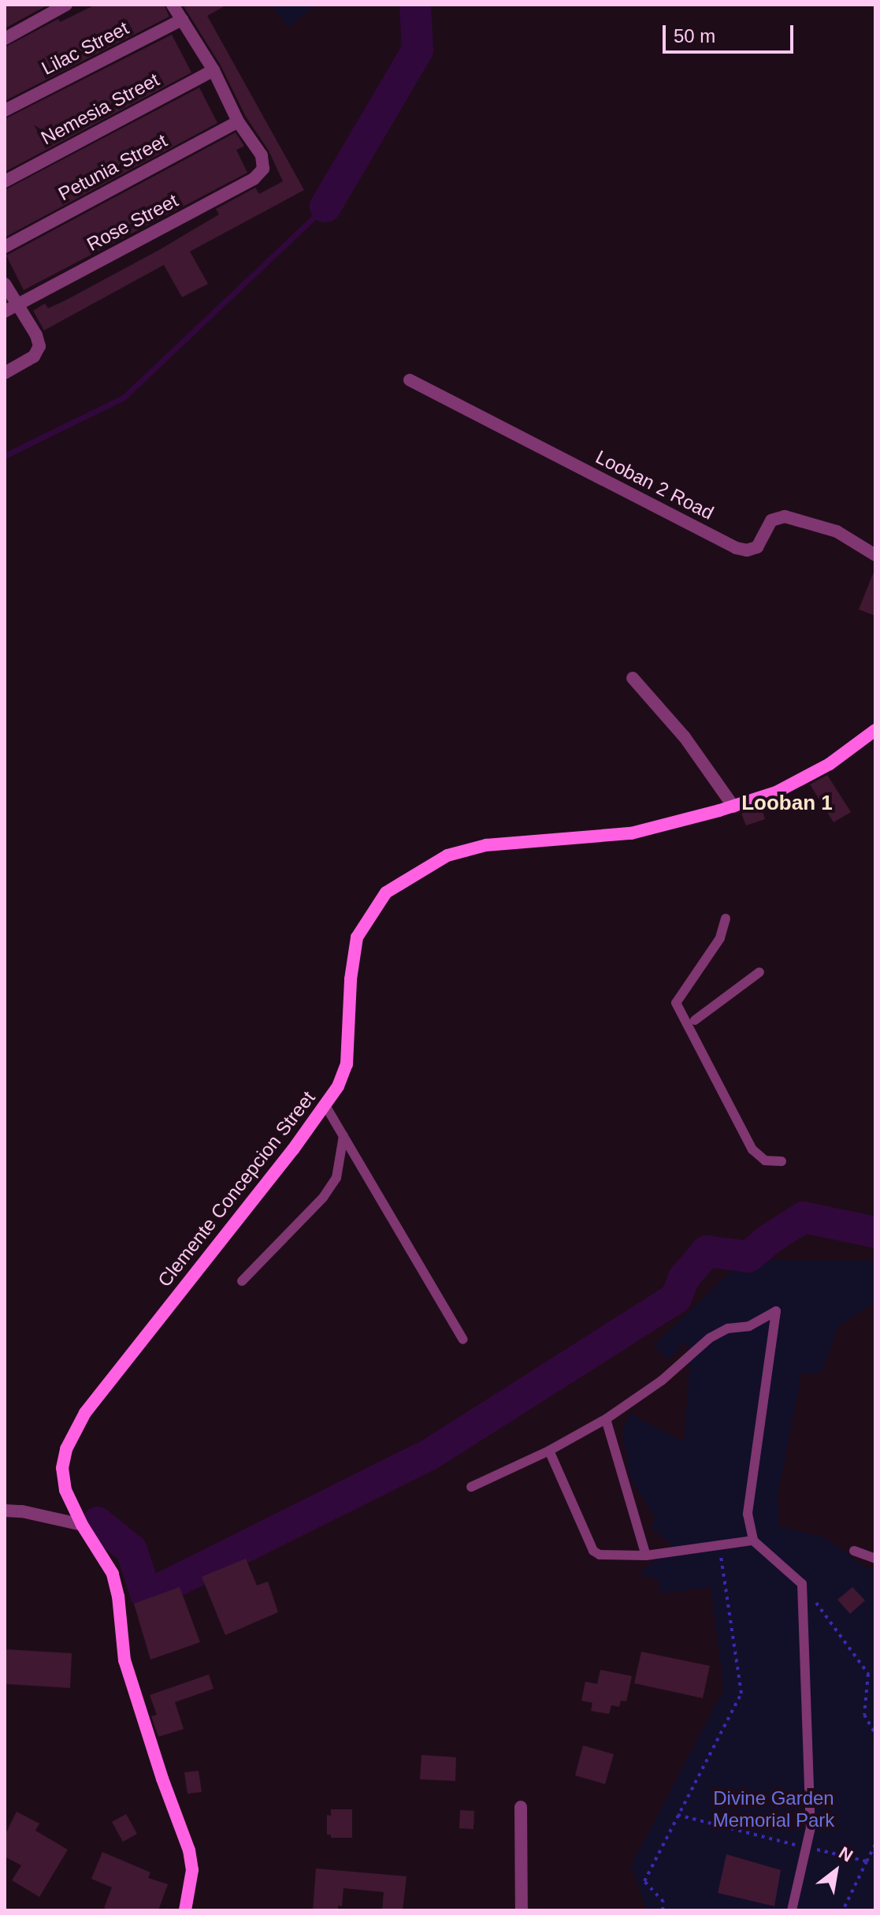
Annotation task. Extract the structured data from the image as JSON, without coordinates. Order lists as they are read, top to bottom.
{
  "streets": {
    "street": [
      "Lilac Street",
      "Nemesia Street",
      "Petunia Street",
      "Rose Street",
      "Looban 2 Road",
      "Clemente Concepcion Street"
    ]
  },
  "crossings": [
    ["Petunia Street", "Rose Street"]
  ],
  "districts": ["Looban 1"],
  "parks": ["Divine Garden Memorial Park"],
  "scale_bar": "50 m",
  "north": "top right"
}
